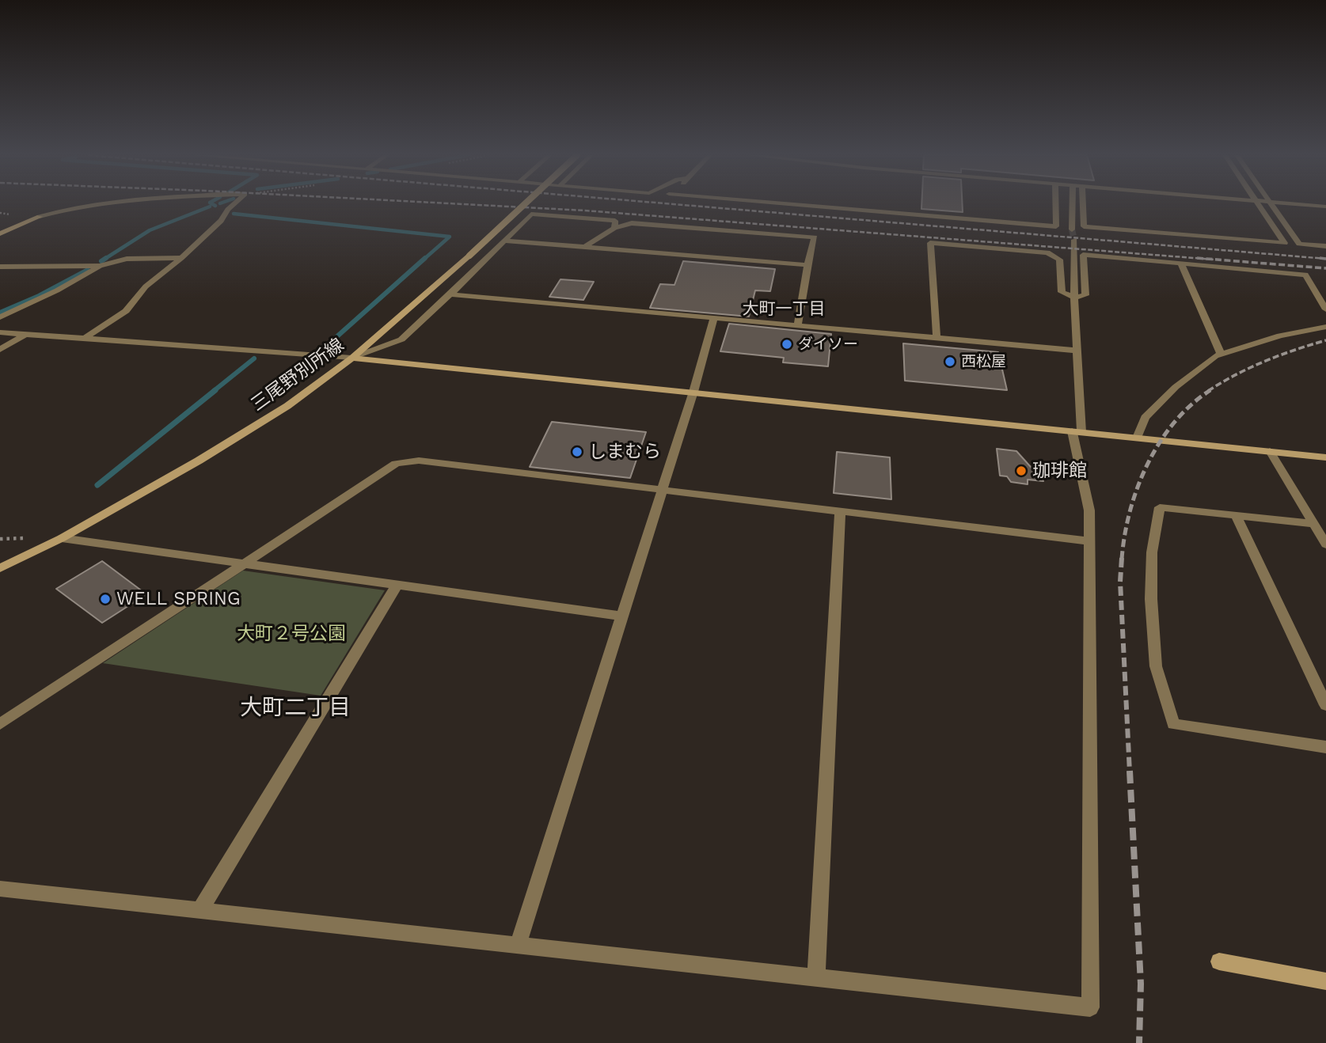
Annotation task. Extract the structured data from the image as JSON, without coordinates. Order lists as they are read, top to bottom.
{
  "streets": {
    "street": ["三尾野別所線"]
  },
  "districts": ["大町一丁目", "大町二丁目"],
  "parks": ["大町２号公園"],
  "places": [
    "ダイソー",
    "西松屋",
    "しまむら",
    "珈琲館",
    "WELL SPRING"
  ]
}
